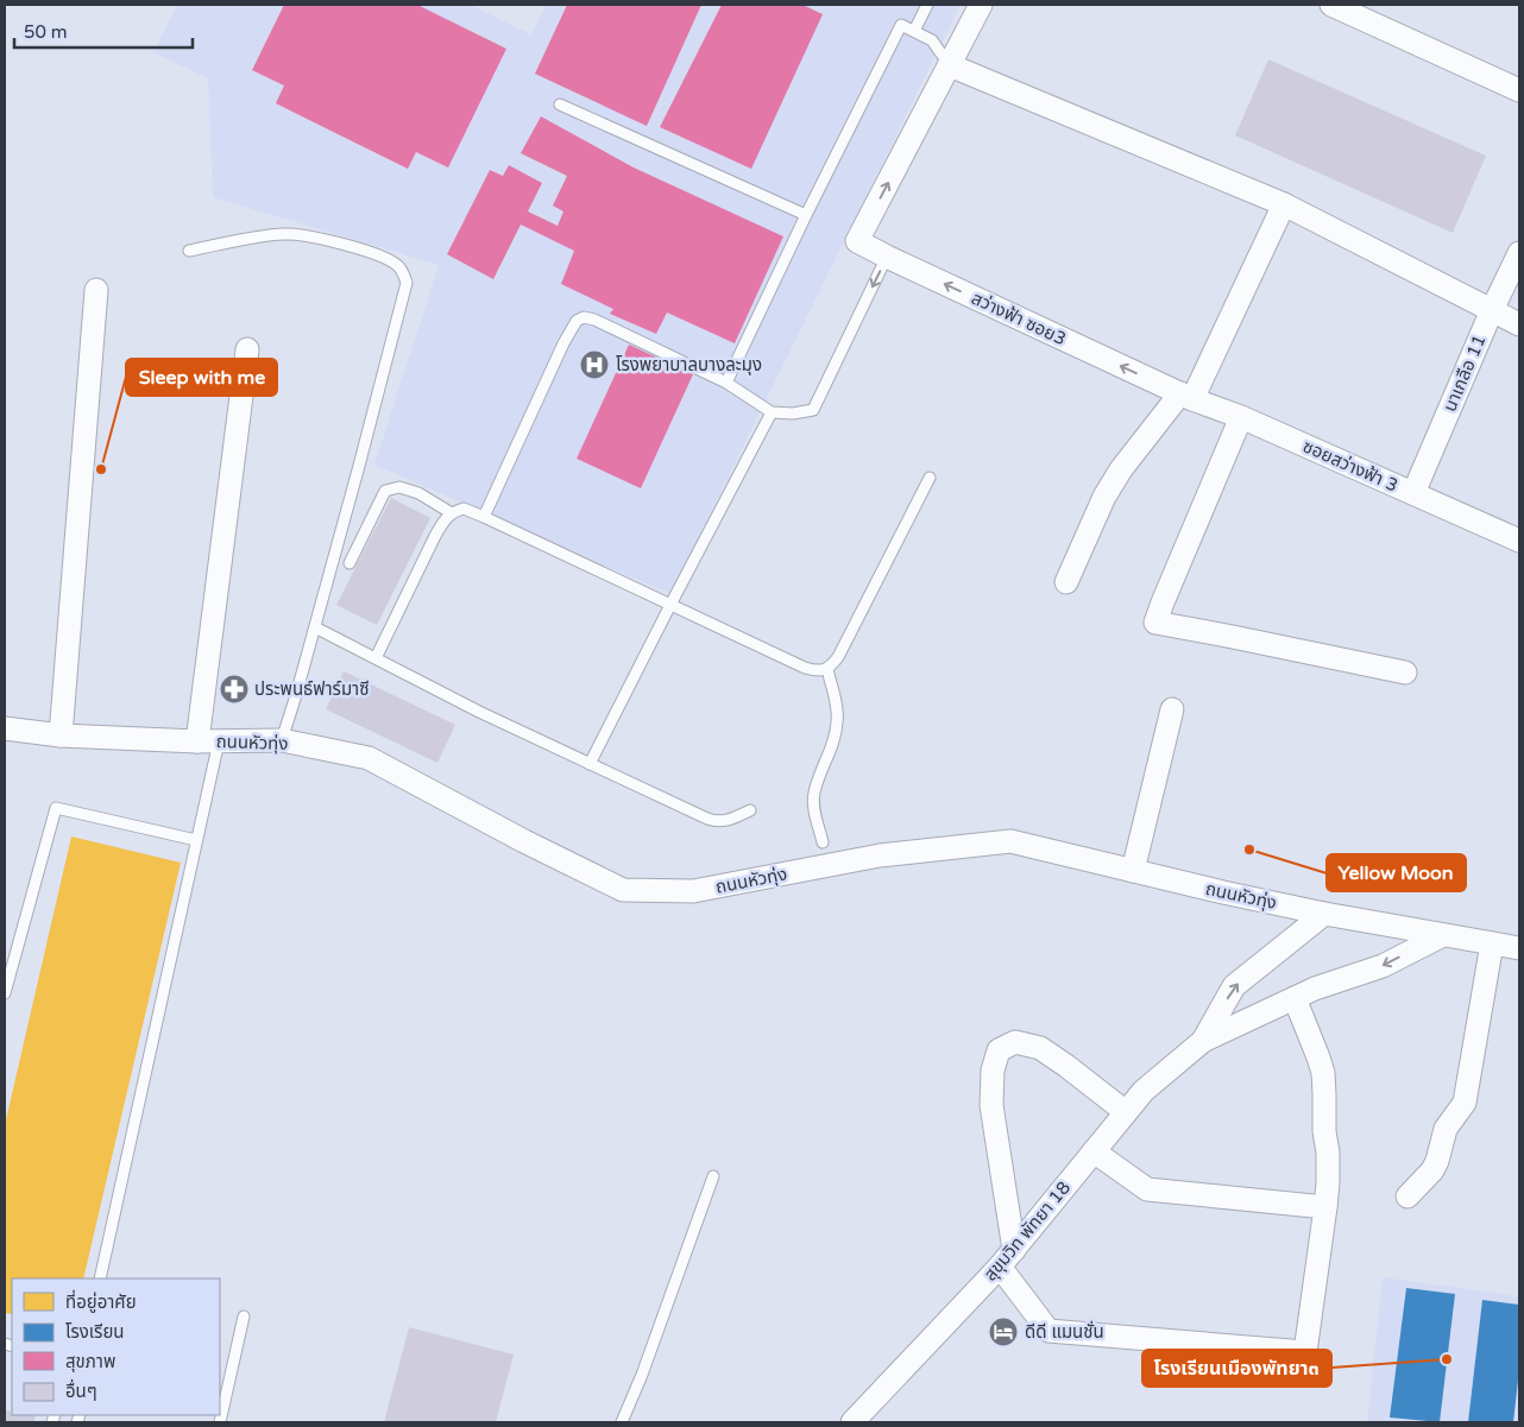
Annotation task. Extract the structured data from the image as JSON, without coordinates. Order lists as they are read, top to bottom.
{
  "streets": {
    "street": [
      "สว่างฟ้า ซอย3",
      "นาเกลือ 11",
      "ซอยสว่างฟ้า 3",
      "ถนนหัวทุ่ง",
      "สุขุมวิท พัทยา 18"
    ]
  },
  "crossings": [
    ["สว่างฟ้า ซอย3", "ซอยสว่างฟ้า 3"],
    ["นาเกลือ 11", "ซอยสว่างฟ้า 3"],
    ["ถนนหัวทุ่ง", "สุขุมวิท พัทยา 18"]
  ],
  "places": {
    "hospital": ["โรงพยาบาลบางละมุง"],
    "other": ["Sleep with me", "Yellow Moon", "โรงเรียนเมืองพัทยา๓"],
    "pharmacy": ["ประพนธ์ฟาร์มาซี"],
    "hotel": ["ดีดี แมนชั่น"]
  },
  "legend": [
    "ที่อยู่อาศัย",
    "โรงเรียน",
    "สุขภาพ",
    "อื่นๆ"
  ],
  "scale_bar": "50 m"
}
